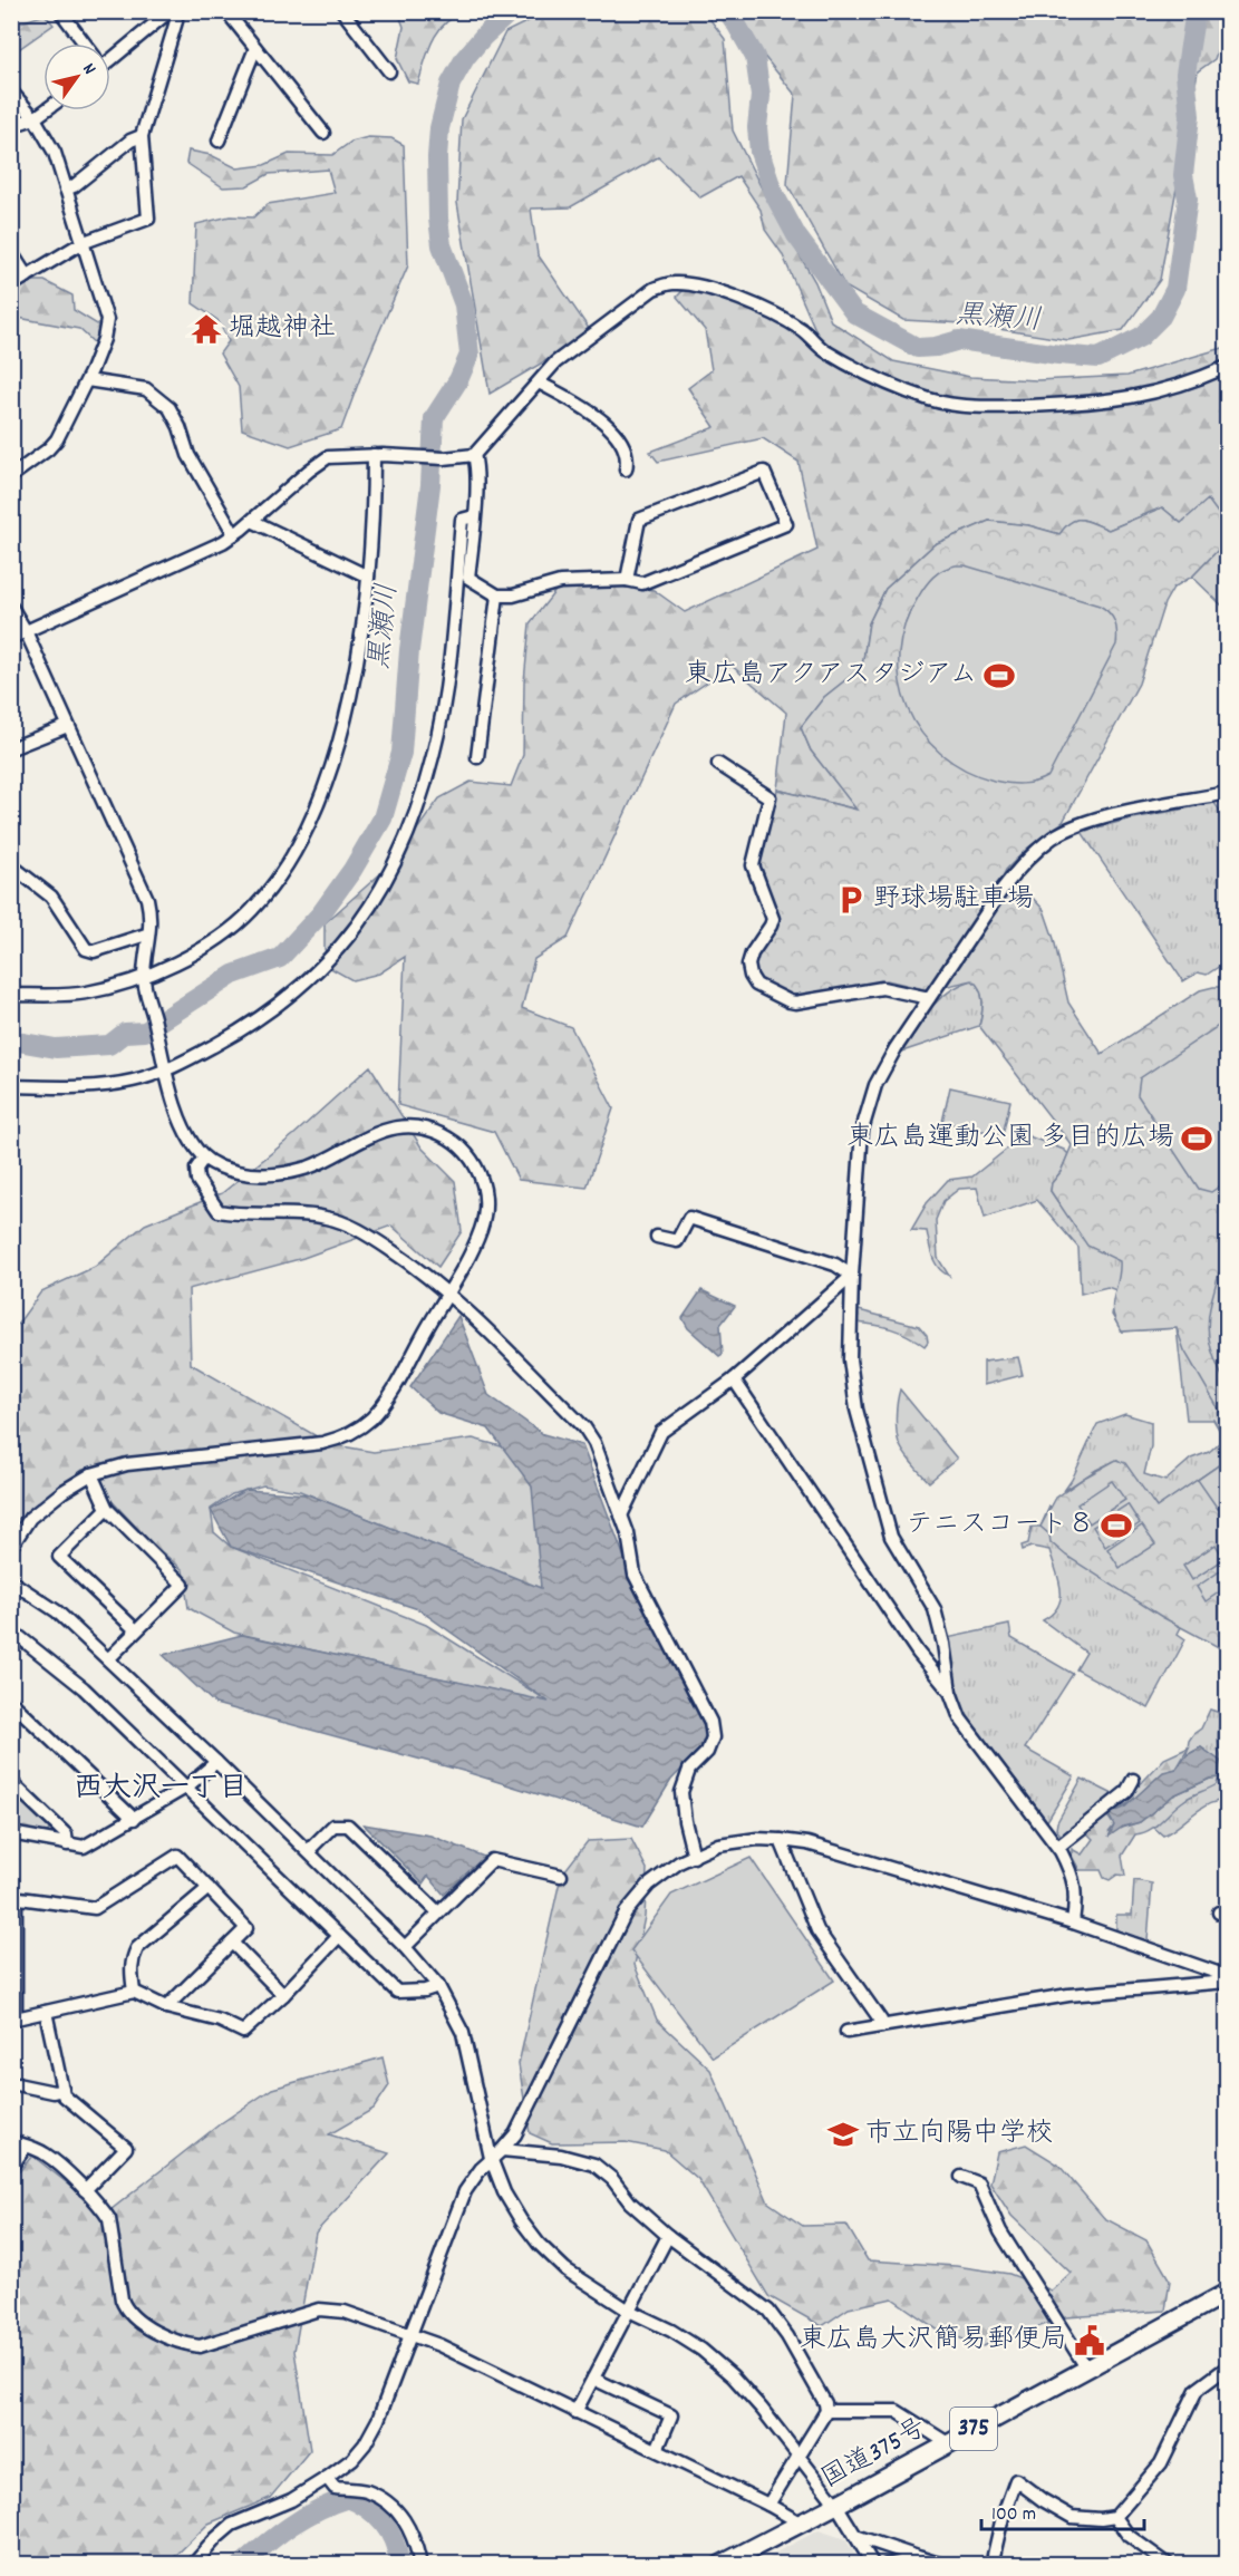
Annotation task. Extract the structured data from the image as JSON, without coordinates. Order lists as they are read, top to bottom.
{
  "streets": {
    "highway": ["375", "国道375号"]
  },
  "districts": ["西大沢一丁目"],
  "water": ["黒瀬川"],
  "places": {
    "temple": ["堀越神社"],
    "sports": ["東広島アクアスタジアム", "東広島運動公園 多目的広場", "テニスコート８"],
    "parking": ["野球場駐車場"],
    "school or university": ["市立向陽中学校"],
    "public building": ["東広島大沢簡易郵便局"]
  },
  "scale_bar": "100 m",
  "north": "top right"
}
